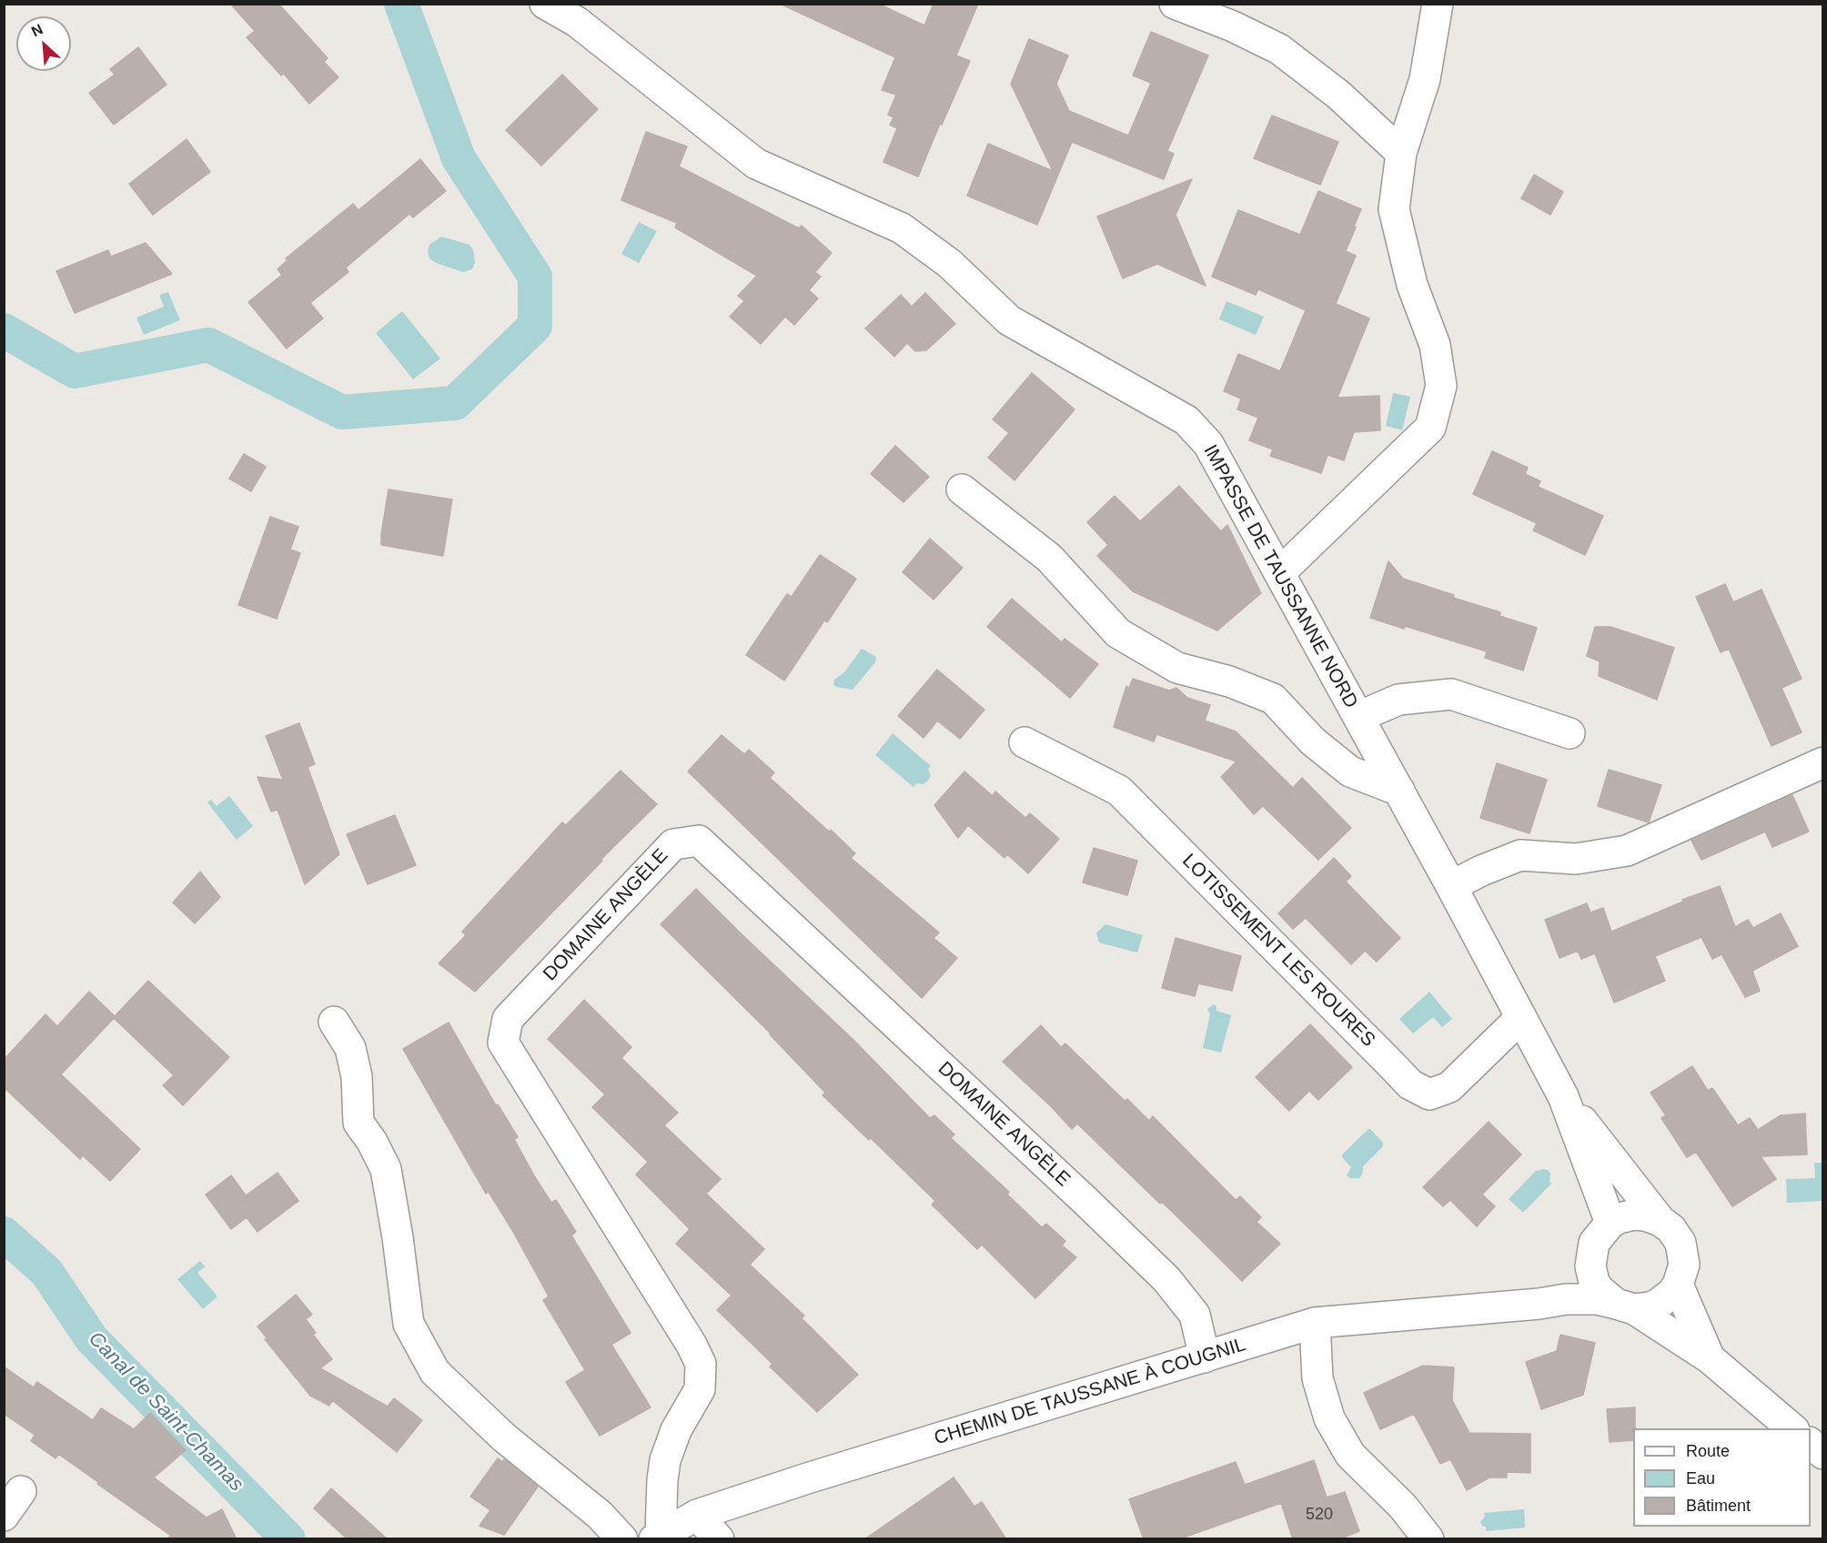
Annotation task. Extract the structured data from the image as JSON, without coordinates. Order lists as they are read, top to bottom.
{
  "streets": {
    "street": [
      "IMPASSE DE TAUSSANNE NORD",
      "DOMAINE ANGÈLE",
      "LOTISSEMENT LES ROURES",
      "CHEMIN DE TAUSSANE À COUGNIL"
    ]
  },
  "crossings": [
    ["IMPASSE DE TAUSSANNE NORD", "LOTISSEMENT LES ROURES"],
    ["IMPASSE DE TAUSSANNE NORD", "CHEMIN DE TAUSSANE À COUGNIL"],
    ["DOMAINE ANGÈLE", "CHEMIN DE TAUSSANE À COUGNIL"]
  ],
  "water": ["Canal de Saint-Chamas"],
  "house_numbers": ["520"],
  "legend": ["Route", "Eau", "Bâtiment"],
  "north": "top left"
}
